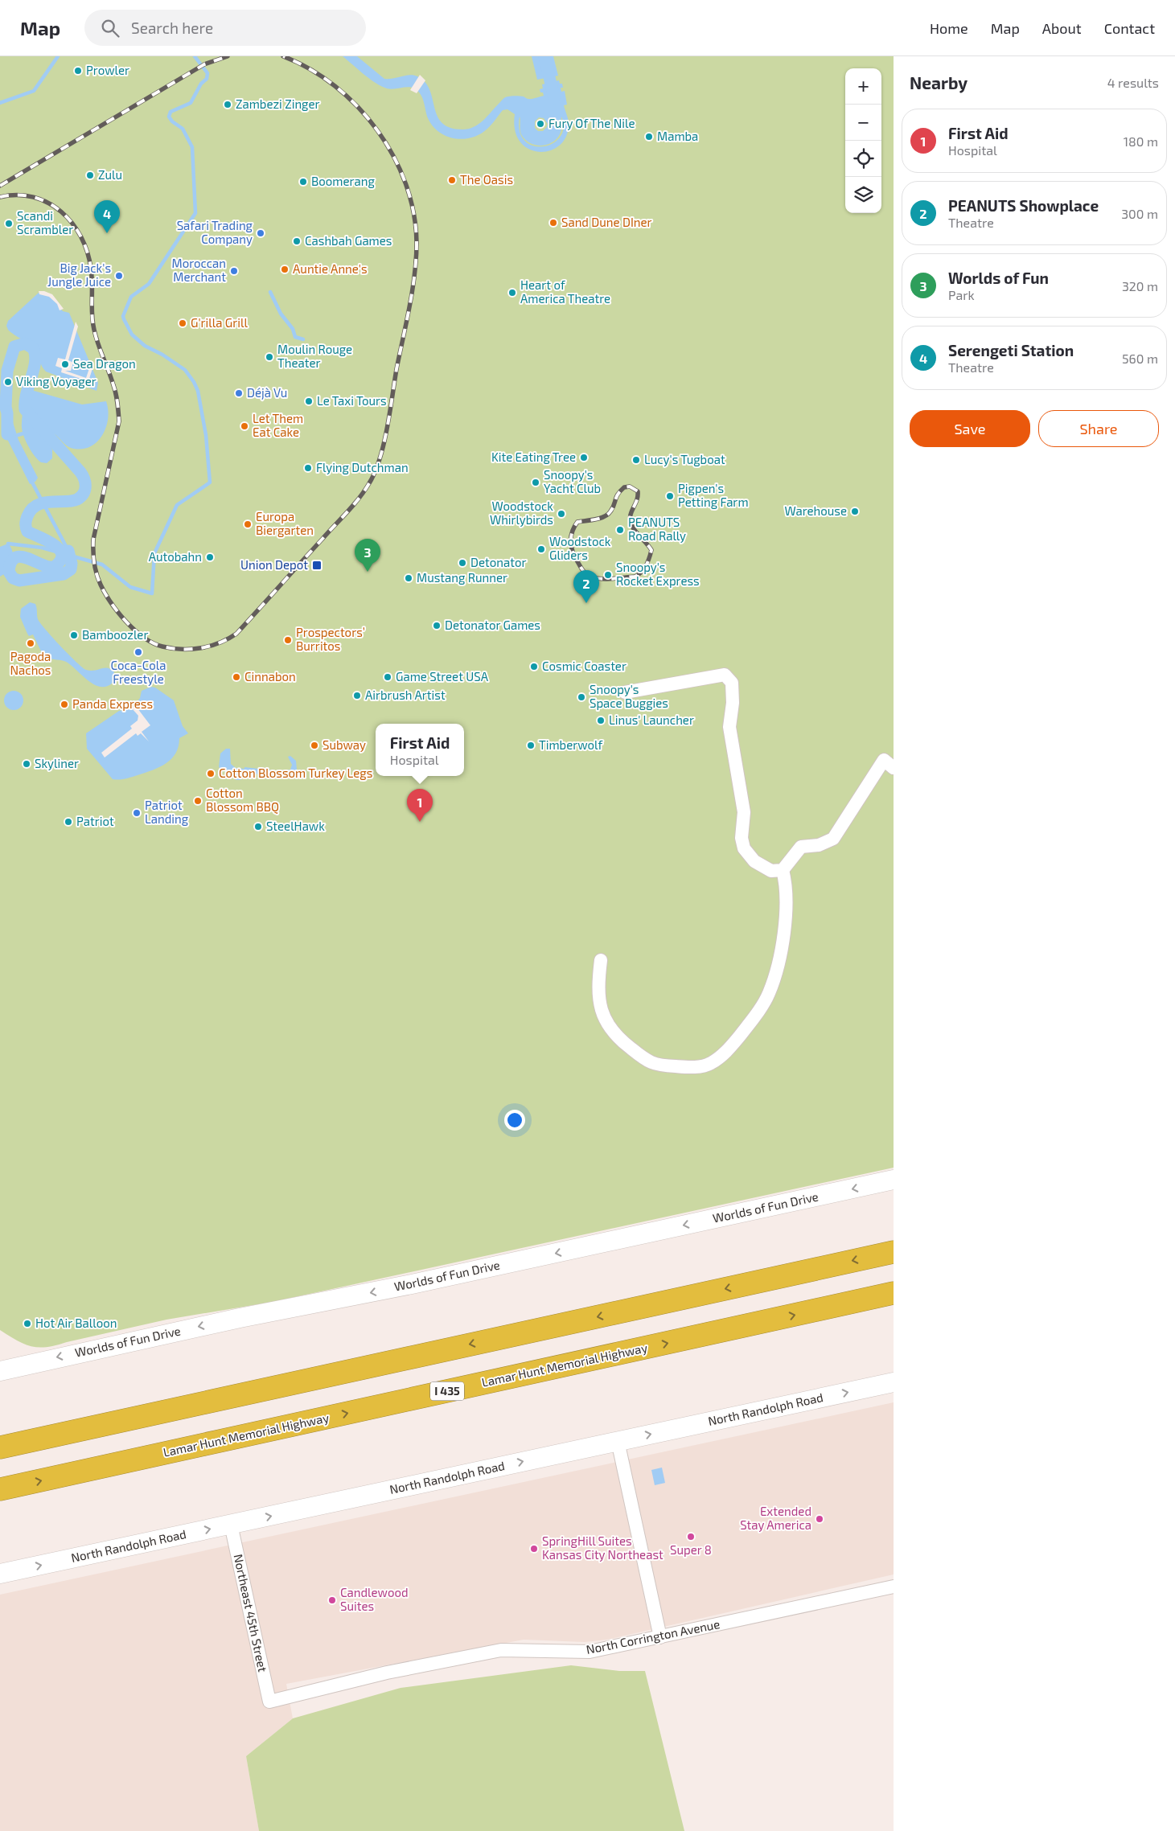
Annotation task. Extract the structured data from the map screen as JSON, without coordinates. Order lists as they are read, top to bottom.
{
  "streets": {
    "highway": ["Lamar Hunt Memorial Highway", "I 435"],
    "main road": ["Worlds of Fun Drive", "North Randolph Road"],
    "street": ["Northeast 45th Street", "North Corrington Avenue"]
  },
  "crossings": [
    ["North Randolph Road", "Northeast 45th Street"],
    ["Northeast 45th Street", "North Corrington Avenue"]
  ],
  "one_way": ["Worlds of Fun Drive", "North Randolph Road"],
  "places": {
    "other": [
      "Prowler",
      "Zambezi Zinger",
      "Fury Of The Nile",
      "Mamba",
      "Zulu",
      "The Oasis",
      "Boomerang",
      "Sand Dune DIner",
      "Scandi Scrambler",
      "Safari Trading Company",
      "Cashbah Games",
      "Auntie Anne's",
      "Moroccan Merchant",
      "Big Jack's Jungle Juice",
      "Heart of America Theatre",
      "G'rilla Grill",
      "Moulin Rouge Theater",
      "Sea Dragon",
      "Viking Voyager",
      "Déjà Vu",
      "Le Taxi Tours",
      "Let Them Eat Cake",
      "Kite Eating Tree",
      "Lucy's Tugboat",
      "Flying Dutchman",
      "Snoopy's Yacht Club",
      "Pigpen's Petting Farm",
      "Warehouse",
      "Woodstock Whirlybirds",
      "Europa Biergarten",
      "PEANUTS Road Rally",
      "Woodstock Gliders",
      "Autobahn",
      "Detonator",
      "Snoopy's Rocket Express",
      "Mustang Runner",
      "Detonator Games",
      "Bamboozler",
      "Prospectors’ Burritos",
      "Pagoda Nachos",
      "Coca-Cola Freestyle",
      "Cosmic Coaster",
      "Cinnabon",
      "Game Street USA",
      "Airbrush Artist",
      "Snoopy's Space Buggies",
      "Panda Express",
      "Linus' Launcher",
      "Subway",
      "Timberwolf",
      "Skyliner",
      "Cotton Blossom Turkey Legs",
      "Cotton Blossom BBQ",
      "Patriot Landing",
      "Patriot",
      "SteelHawk",
      "Hot Air Balloon",
      "Extended Stay America",
      "Super 8",
      "SpringHill Suites Kansas City Northeast",
      "Candlewood Suites"
    ],
    "transit": ["Union Depot"]
  },
  "page": {
    "header": "Map",
    "search": "Search here",
    "nav": [
      "Home",
      "Map",
      "About",
      "Contact"
    ],
    "heading": ["Nearby", "4 results"],
    "map_buttons": ["+", "−"],
    "list": [
      {
        "mark": "1",
        "name": "First Aid",
        "note": "Hospital",
        "value": "180 m"
      },
      {
        "mark": "2",
        "name": "PEANUTS Showplace",
        "note": "Theatre",
        "value": "300 m"
      },
      {
        "mark": "3",
        "name": "Worlds of Fun",
        "note": "Park",
        "value": "320 m"
      },
      {
        "mark": "4",
        "name": "Serengeti Station",
        "note": "Theatre",
        "value": "560 m"
      }
    ],
    "pins": [
      "4",
      "3",
      "2",
      "1"
    ],
    "buttons": ["Save", "Share"],
    "popup": ["First Aid", "Hospital"]
  }
}
